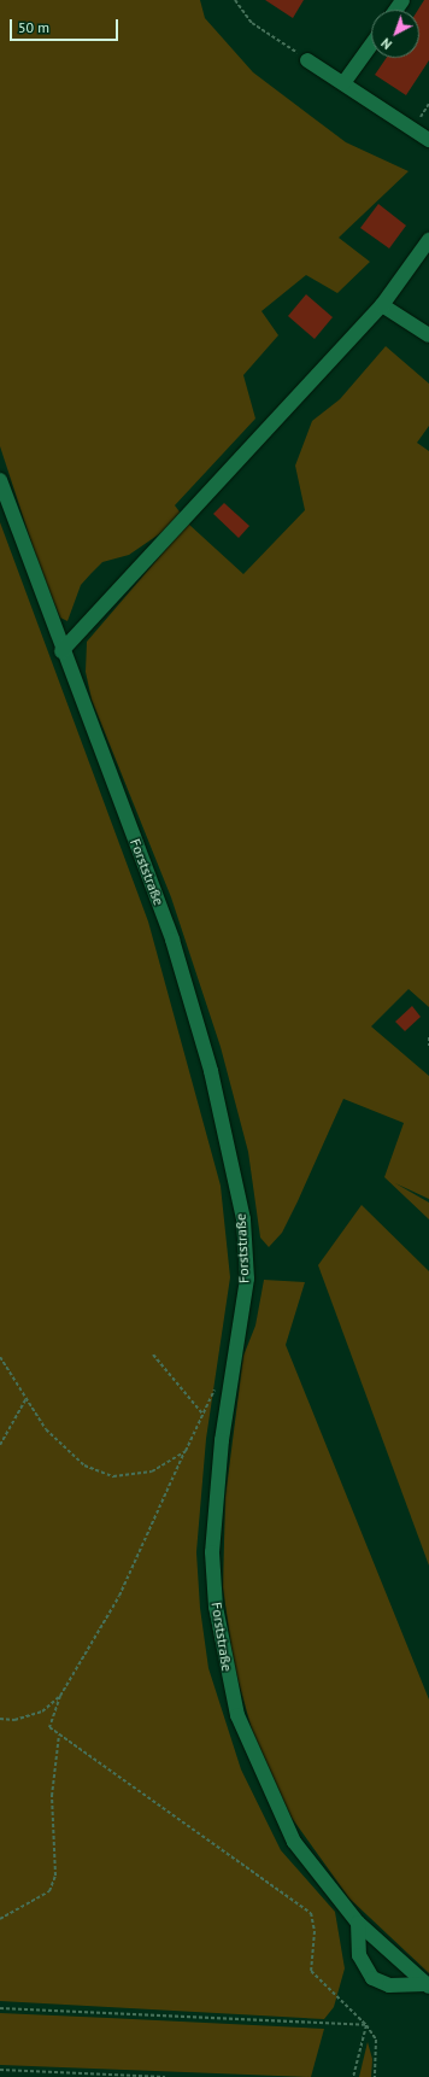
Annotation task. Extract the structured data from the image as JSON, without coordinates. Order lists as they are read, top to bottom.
{
  "streets": {
    "street": ["Forststraße"]
  },
  "scale_bar": "50 m",
  "north": "bottom left"
}
